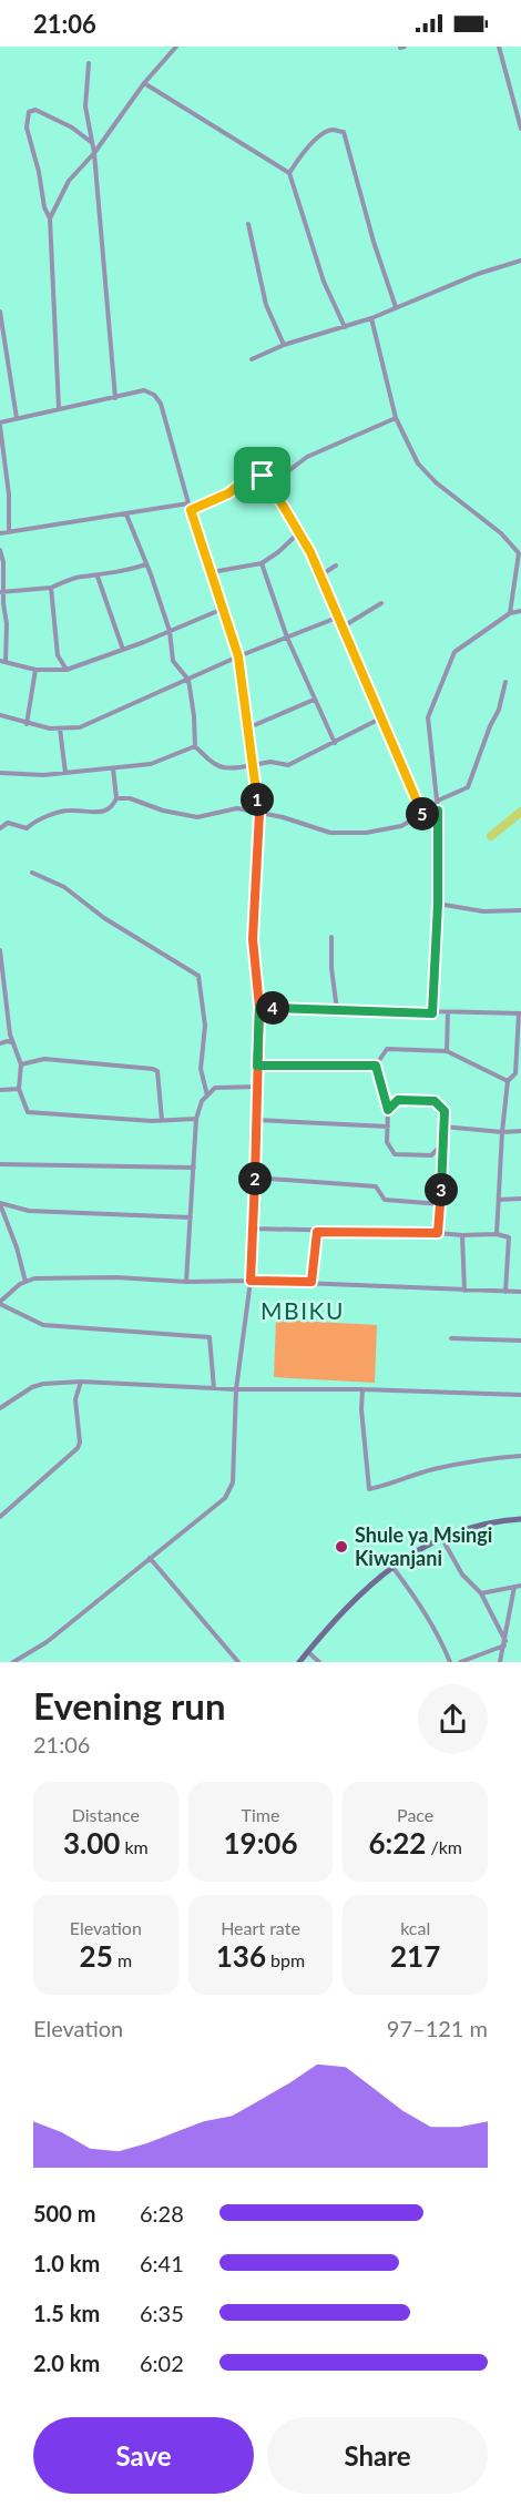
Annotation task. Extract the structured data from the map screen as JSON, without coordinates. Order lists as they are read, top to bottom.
{
  "districts": ["MBIKU"],
  "places": ["Shule ya Msingi Kiwanjani"],
  "page": {
    "status": "21:06",
    "pins": [
      "1",
      "5",
      "4",
      "2",
      "3"
    ],
    "heading": ["Evening run", "21:06"],
    "stats": [
      ["Distance", "3.00 km"],
      ["Time", "19:06"],
      ["Pace", "6:22 /km"],
      ["Elevation", "25 m"],
      ["Heart rate", "136 bpm"],
      ["kcal", "217"]
    ],
    "chart": ["Elevation", "97–121 m"],
    "list": [
      {
        "name": "500 m",
        "note": "6:28"
      },
      {
        "name": "1.0 km",
        "note": "6:41"
      },
      {
        "name": "1.5 km",
        "note": "6:35"
      },
      {
        "name": "2.0 km",
        "note": "6:02"
      }
    ],
    "buttons": ["Save", "Share"]
  }
}
